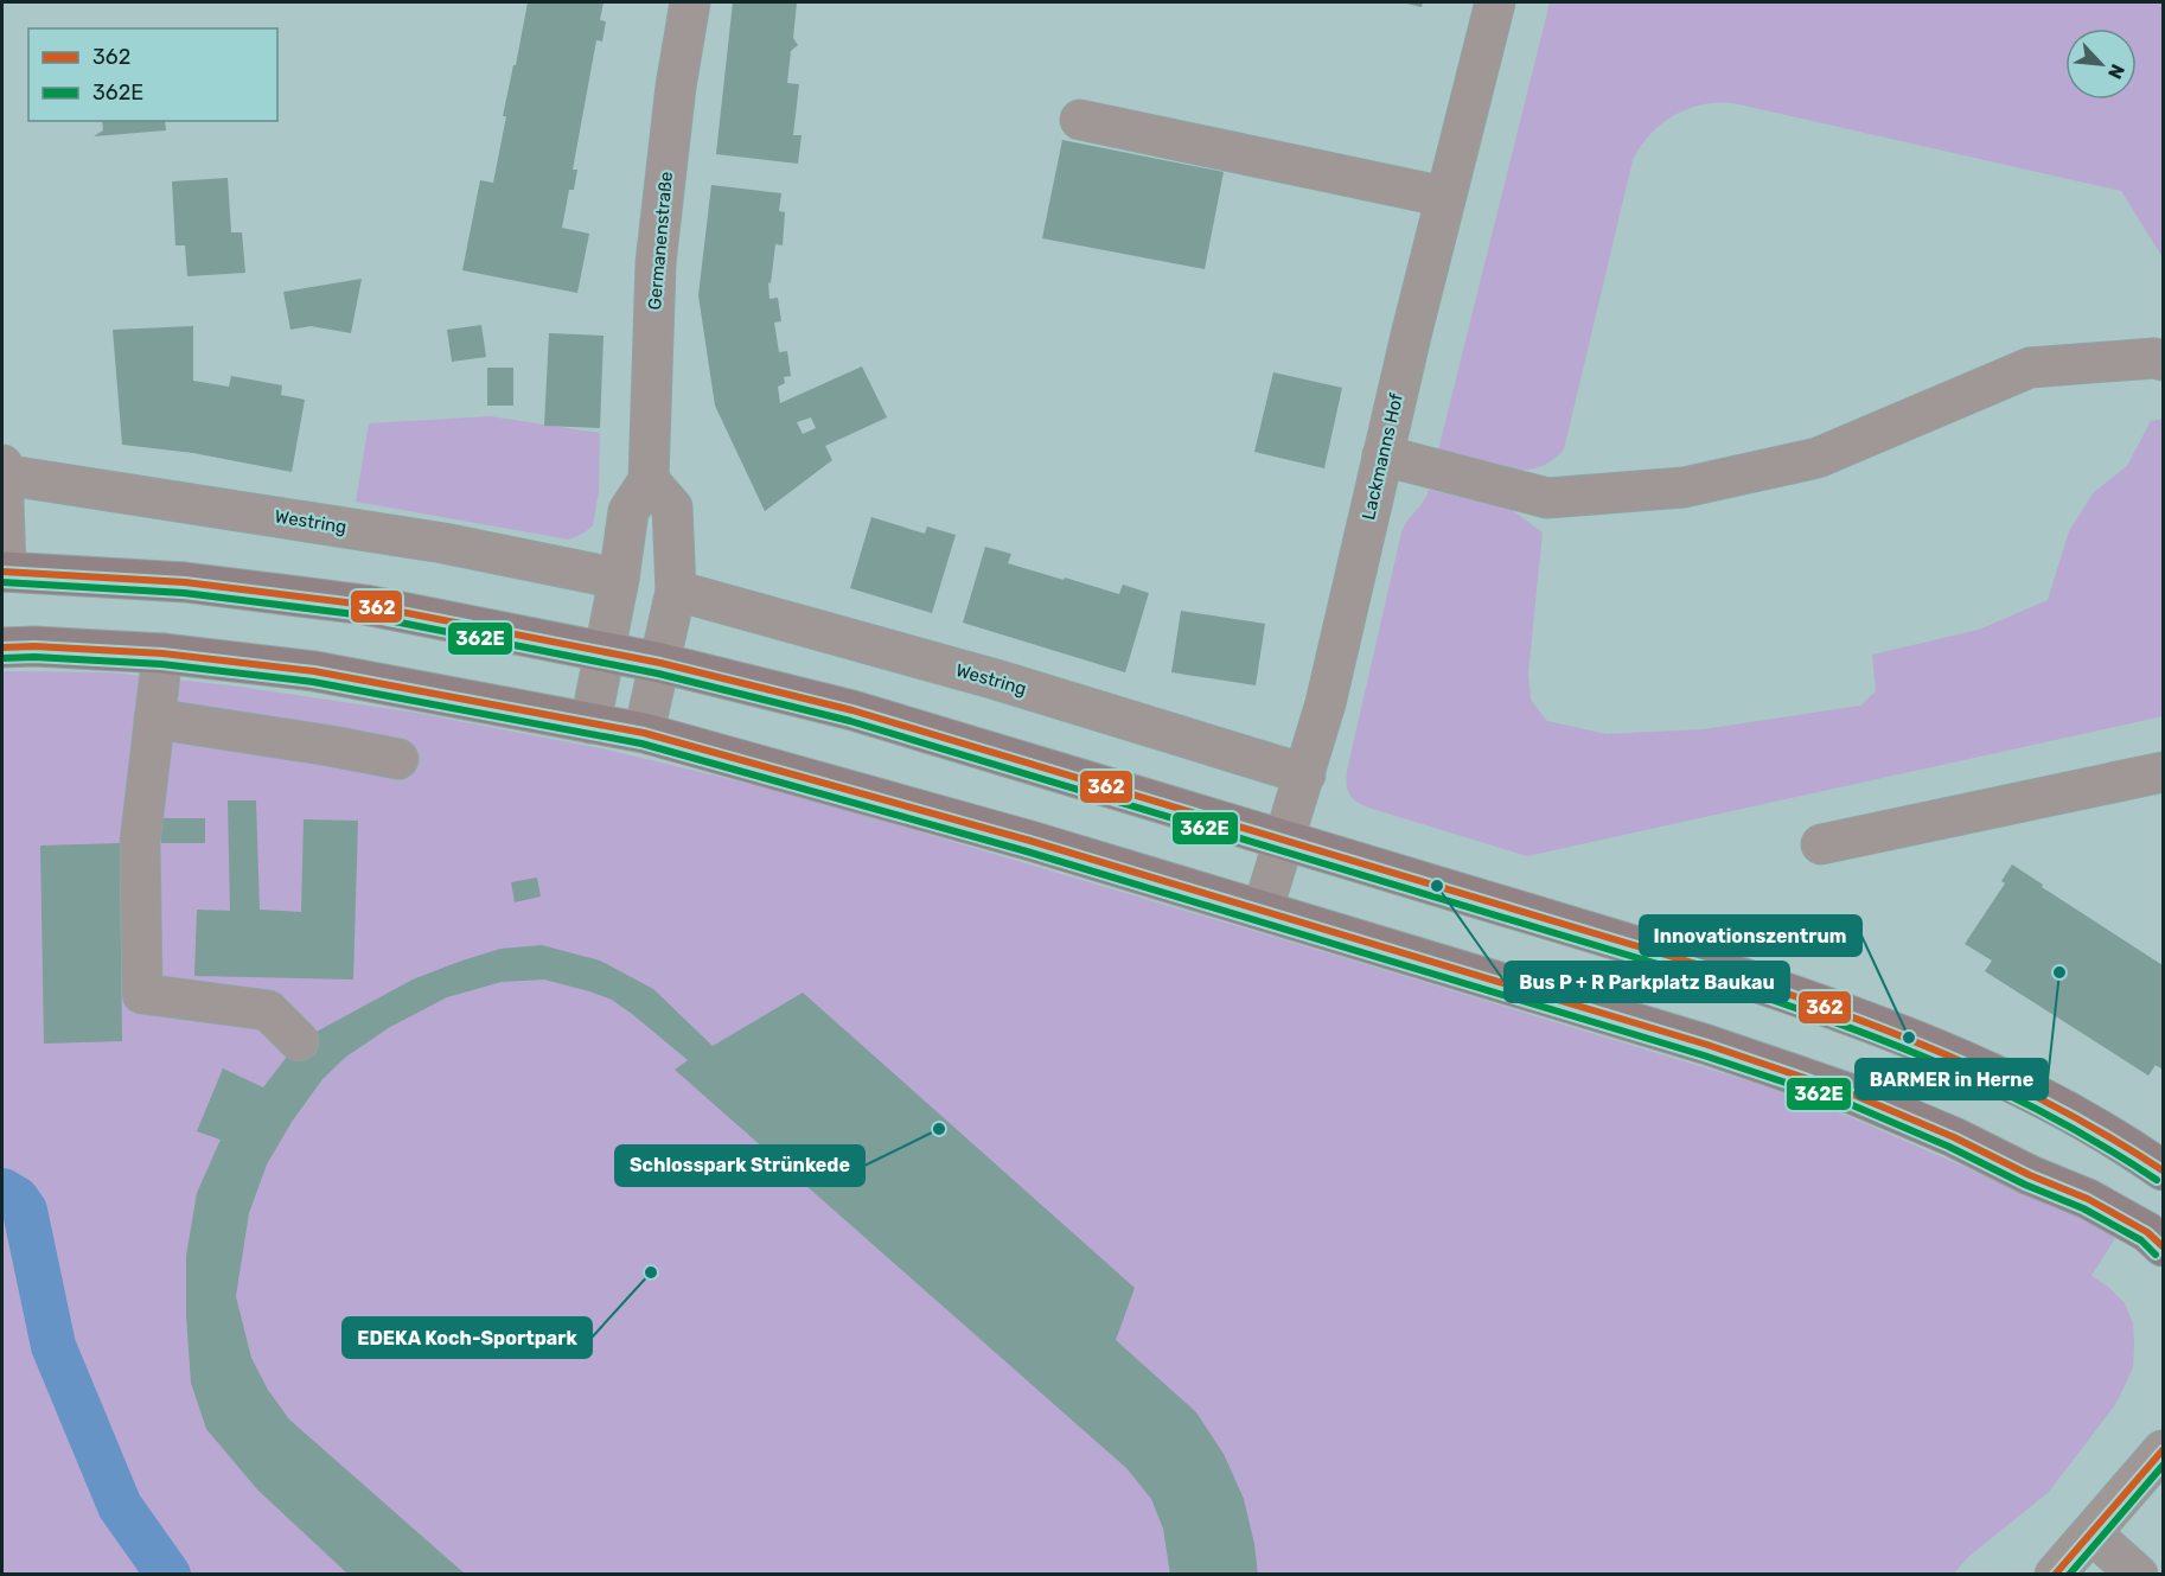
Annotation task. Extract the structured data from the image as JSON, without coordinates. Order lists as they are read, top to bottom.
{
  "streets": {
    "street": ["Germanenstraße", "Lackmanns Hof", "Westring"]
  },
  "crossings": [
    ["Lackmanns Hof", "Westring"]
  ],
  "places": [
    "Bus P + R Parkplatz Baukau",
    "BARMER in Herne",
    "Innovationszentrum",
    "Schlosspark Strünkede",
    "EDEKA Koch-Sportpark"
  ],
  "lines": ["transit line 362", "transit line 362E"],
  "legend": ["362", "362E"],
  "north": "bottom right"
}
